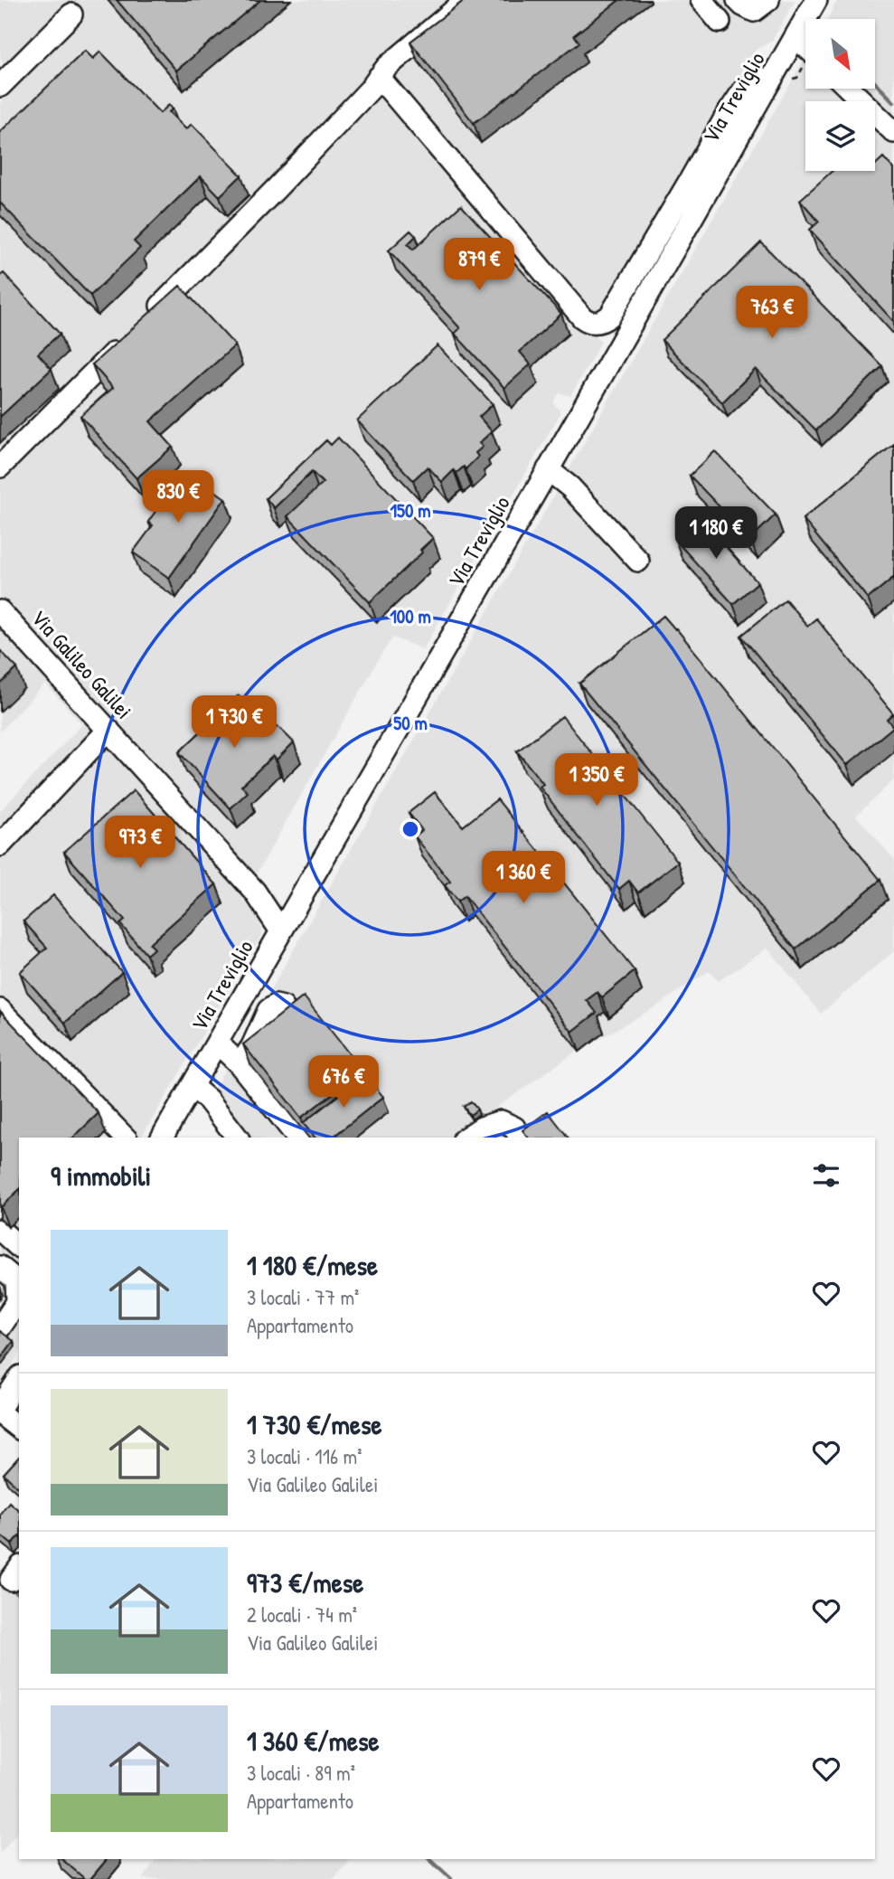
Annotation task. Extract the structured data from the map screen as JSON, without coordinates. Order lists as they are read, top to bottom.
{
  "streets": {
    "street": ["Via Treviglio", "Via Galileo Galilei"]
  },
  "crossings": [
    ["Via Treviglio", "Via Galileo Galilei"]
  ],
  "north": "bottom right",
  "page": {
    "price": [
      "879 €",
      "763 €",
      "830 €",
      "1 180 €",
      "1 730 €",
      "1 350 €",
      "973 €",
      "1 360 €",
      "676 €"
    ],
    "heading": "9 immobili",
    "list": [
      {
        "name": "1 180 €/mese",
        "note": "3 locali · 77 m² · Appartamento"
      },
      {
        "name": "1 730 €/mese",
        "note": "3 locali · 116 m² · Via Galileo Galilei"
      },
      {
        "name": "973 €/mese",
        "note": "2 locali · 74 m² · Via Galileo Galilei"
      },
      {
        "name": "1 360 €/mese",
        "note": "3 locali · 89 m² · Appartamento"
      }
    ]
  },
  "rings": ["150 m", "100 m", "50 m"]
}
